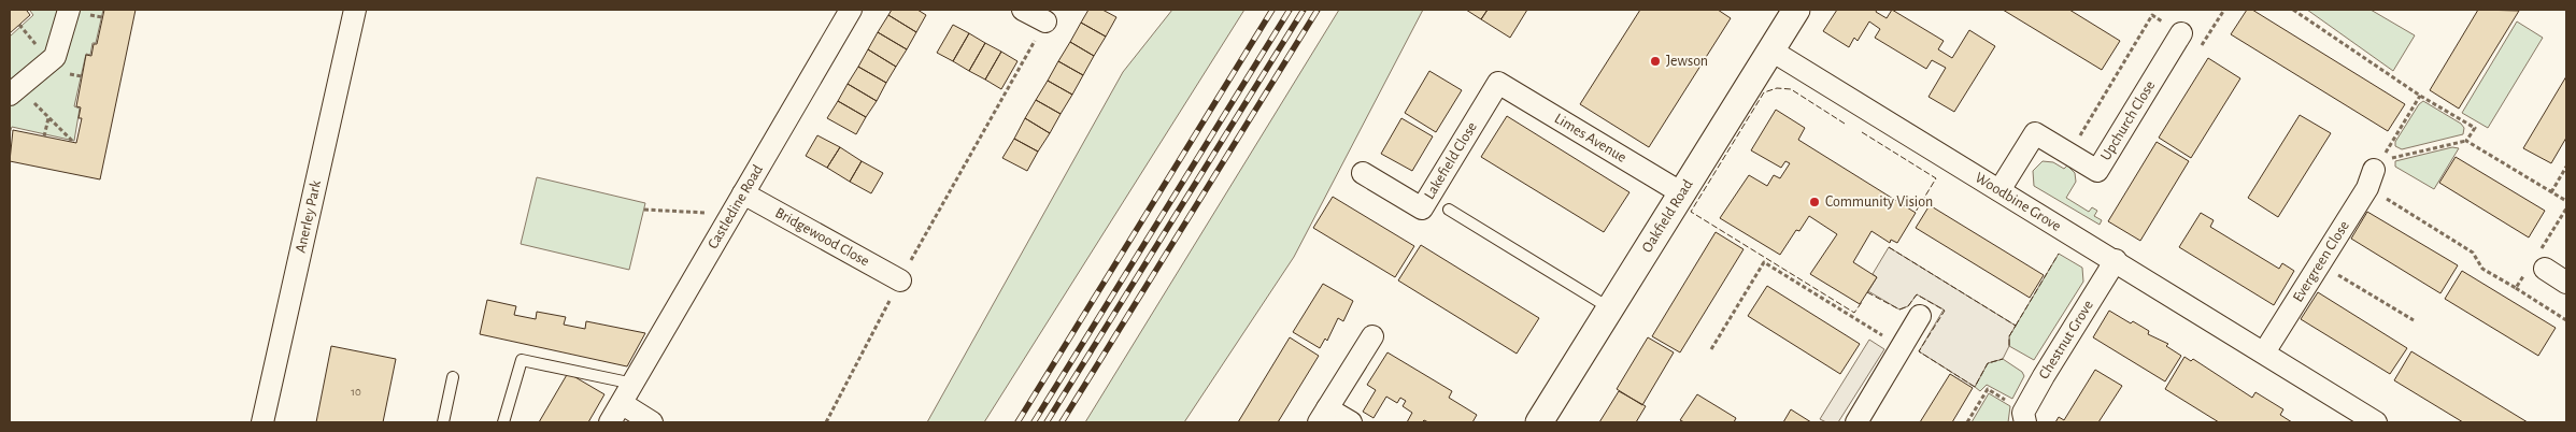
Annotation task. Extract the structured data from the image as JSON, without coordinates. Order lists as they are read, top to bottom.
{
  "streets": {
    "street": [
      "Upchurch Close",
      "Limes Avenue",
      "Lakefield Close",
      "Woodbine Grove",
      "Castledine Road",
      "Anerley Park",
      "Oakfield Road",
      "Bridgewood Close",
      "Evergreen Close",
      "Chestnut Grove"
    ]
  },
  "crossings": [
    ["Upchurch Close", "Woodbine Grove"],
    ["Limes Avenue", "Lakefield Close"],
    ["Limes Avenue", "Oakfield Road"],
    ["Woodbine Grove", "Oakfield Road"],
    ["Woodbine Grove", "Evergreen Close"],
    ["Woodbine Grove", "Chestnut Grove"],
    ["Castledine Road", "Bridgewood Close"]
  ],
  "places": ["Jewson", "Community Vision"],
  "house_numbers": ["10"]
}
